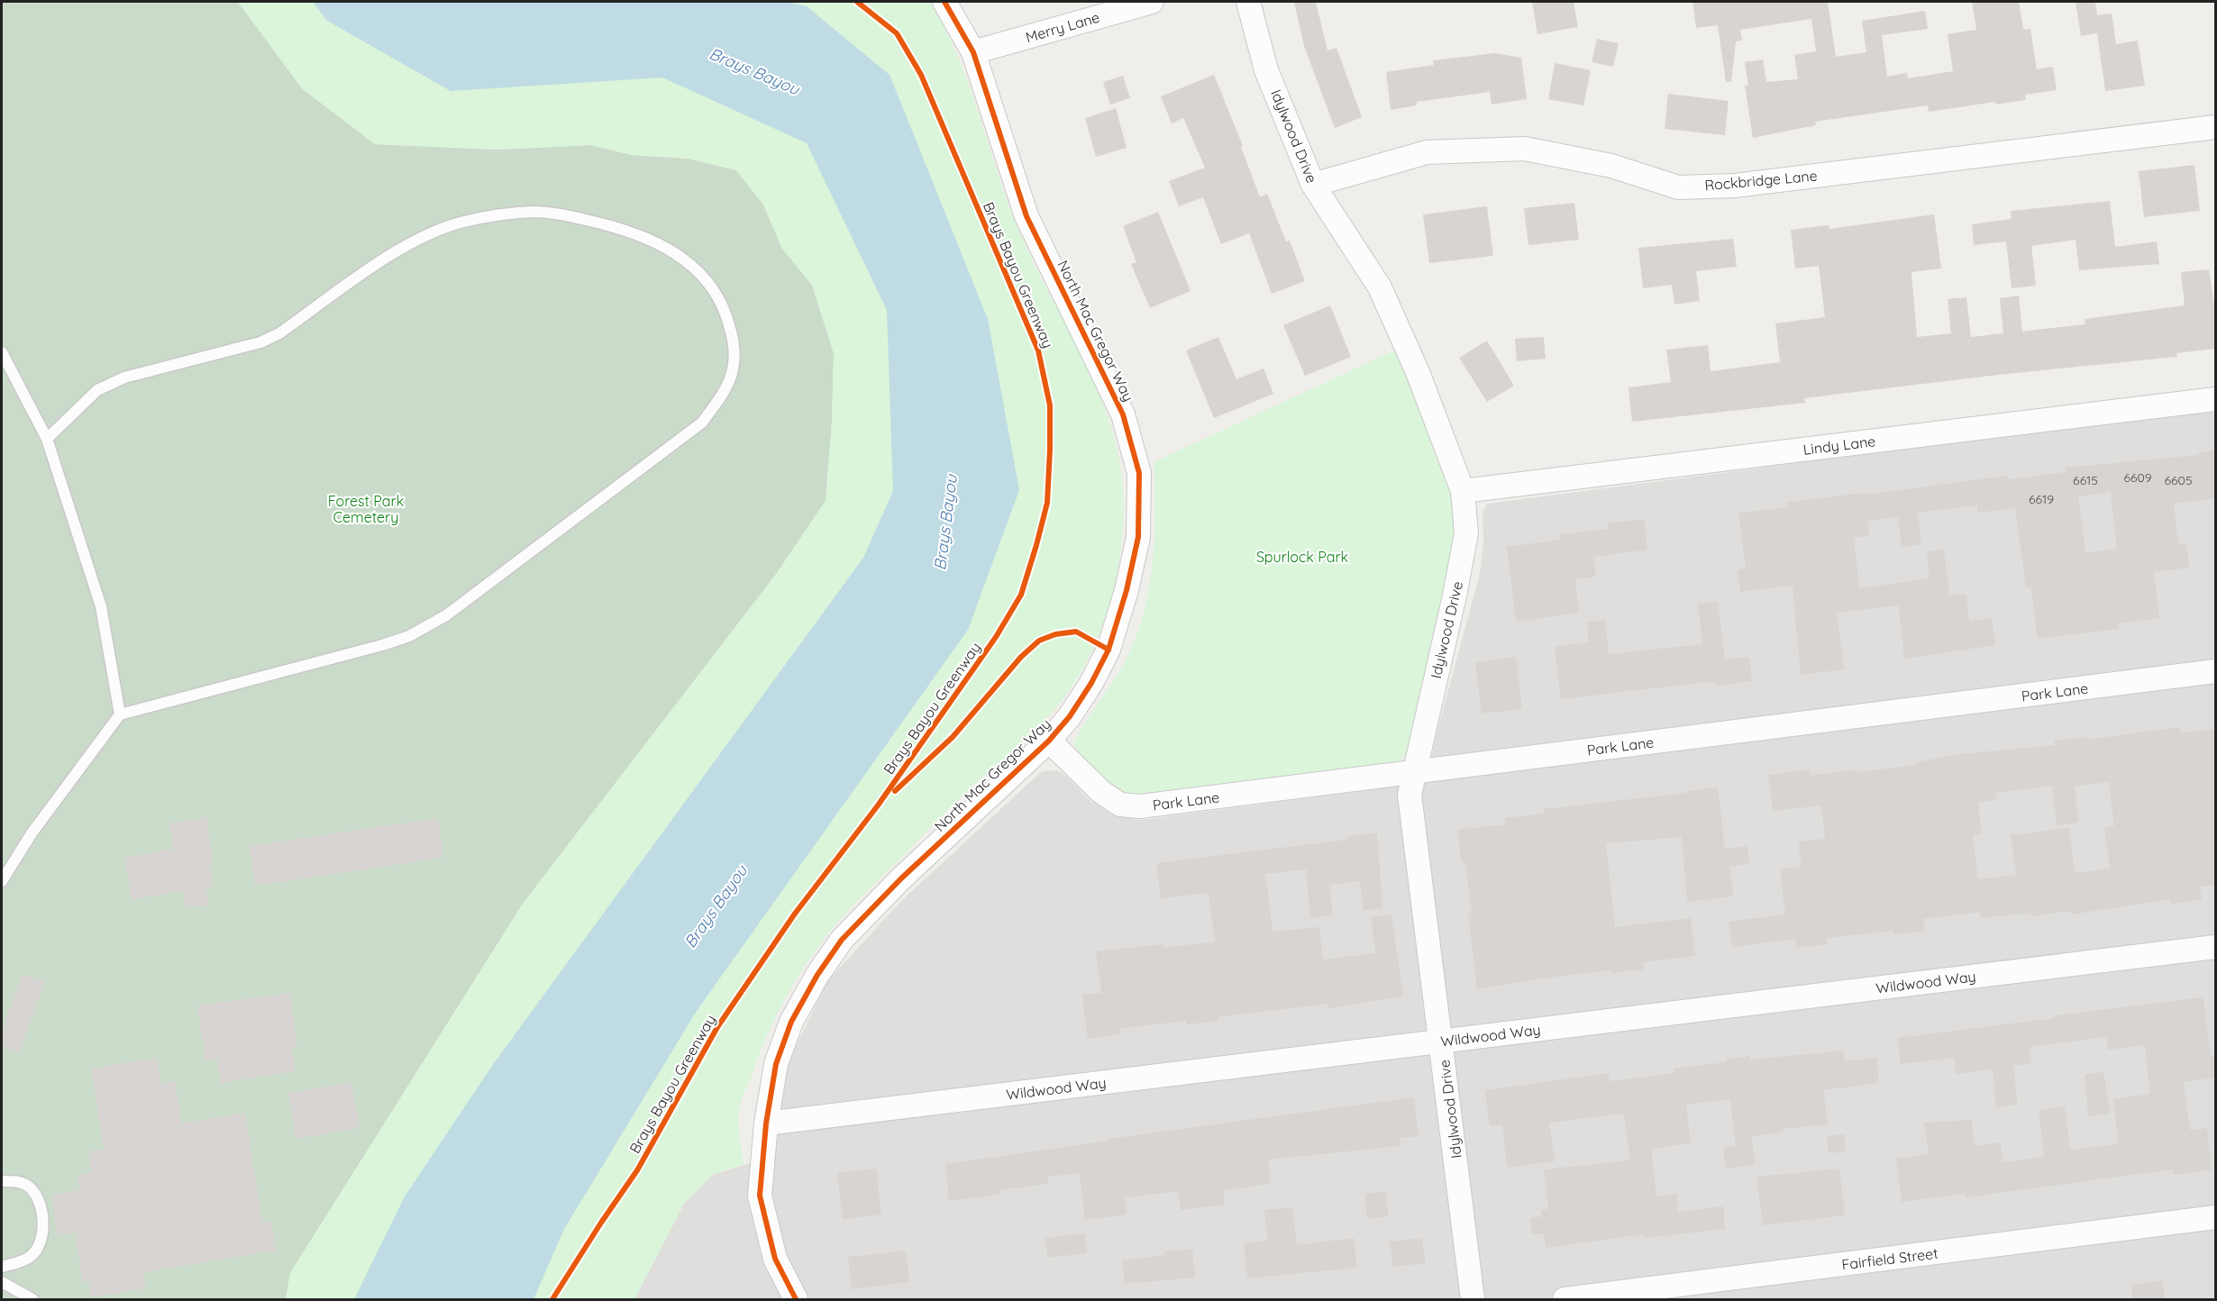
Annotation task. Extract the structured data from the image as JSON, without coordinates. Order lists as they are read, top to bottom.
{
  "streets": {
    "street": [
      "Merry Lane",
      "Idylwood Drive",
      "Rockbridge Lane",
      "North Mac Gregor Way",
      "Lindy Lane",
      "Park Lane",
      "Wildwood Way",
      "Fairfield Street"
    ],
    "cycle path": ["Brays Bayou Greenway"]
  },
  "crossings": [
    ["Merry Lane", "North Mac Gregor Way"],
    ["Idylwood Drive", "Rockbridge Lane"],
    ["Idylwood Drive", "Lindy Lane"],
    ["Idylwood Drive", "Park Lane"],
    ["Idylwood Drive", "Wildwood Way"],
    ["North Mac Gregor Way", "Park Lane"],
    ["North Mac Gregor Way", "Wildwood Way"]
  ],
  "water": ["Brays Bayou"],
  "parks": ["Forest Park Cemetery", "Spurlock Park"],
  "house_numbers": [
    "6609",
    "6615",
    "6605",
    "6619"
  ]
}
